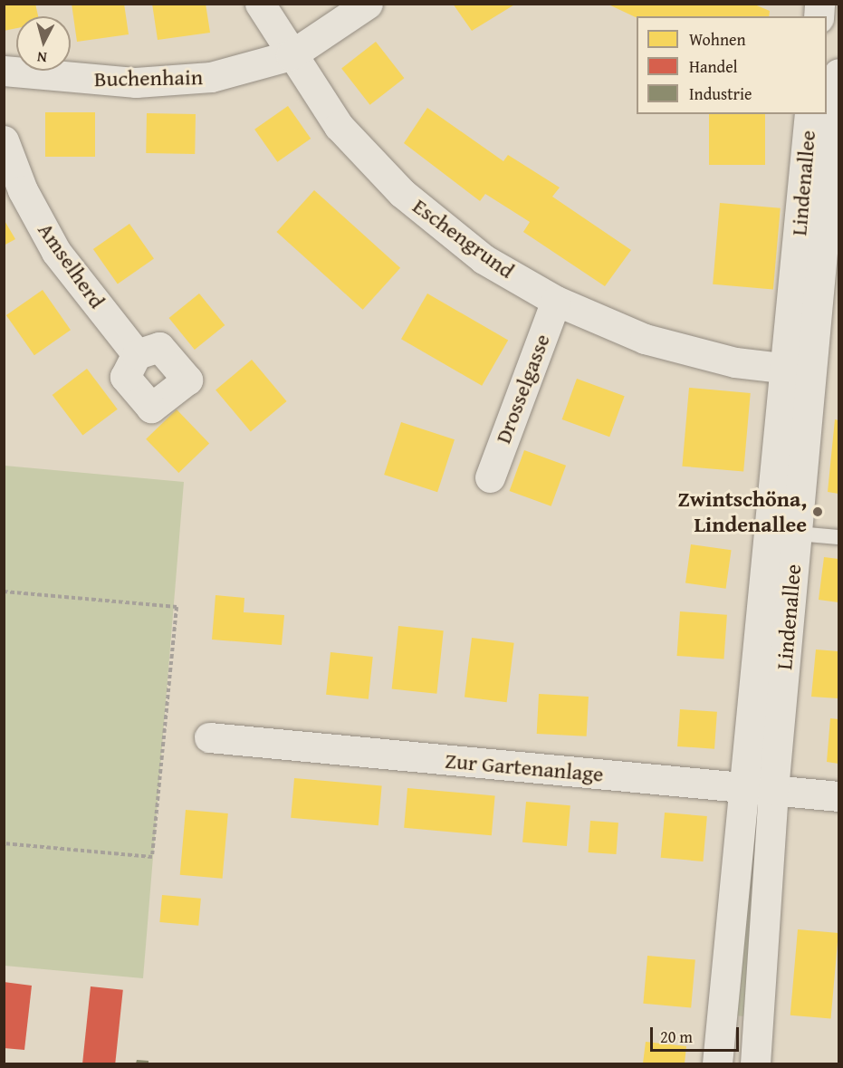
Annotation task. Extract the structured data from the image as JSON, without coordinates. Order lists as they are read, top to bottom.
{
  "streets": {
    "street": [
      "Buchenhain",
      "Lindenallee",
      "Eschengrund",
      "Amselherd",
      "Drosselgasse",
      "Zur Gartenanlage"
    ]
  },
  "crossings": [
    ["Buchenhain", "Eschengrund"],
    ["Lindenallee", "Eschengrund"],
    ["Lindenallee", "Zur Gartenanlage"],
    ["Eschengrund", "Drosselgasse"]
  ],
  "places": ["Zwintschöna, Lindenallee"],
  "legend": ["Wohnen", "Handel", "Industrie"],
  "scale_bar": "20 m",
  "north": "bottom"
}
